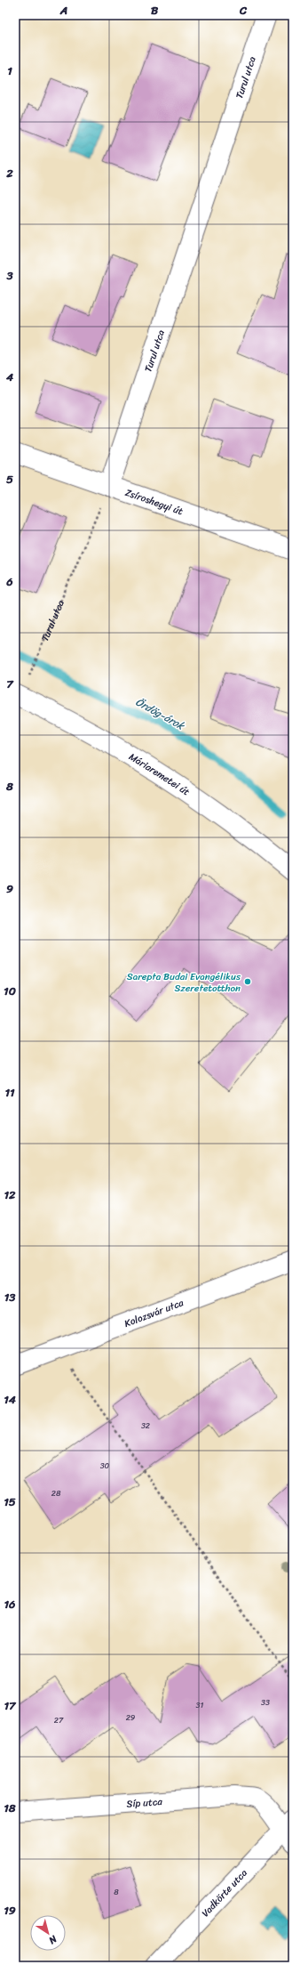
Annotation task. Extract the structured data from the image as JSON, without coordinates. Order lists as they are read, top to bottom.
{
  "streets": {
    "street": [
      "Turul utca",
      "Zsíroshegyi út",
      "Máriaremetei út",
      "Kolozsvár utca",
      "Síp utca",
      "Vadkörte utca"
    ]
  },
  "crossings": [
    ["Turul utca", "Zsíroshegyi út"],
    ["Turul utca", "Máriaremetei út"],
    ["Síp utca", "Vadkörte utca"]
  ],
  "water": ["Ördög-árok"],
  "places": ["Sarepta Budai Evangélikus Szeretetotthon"],
  "house_numbers": [
    "32",
    "30",
    "28",
    "33",
    "31",
    "29",
    "27",
    "8"
  ],
  "north": "bottom right",
  "grid": {
    "columns": ["A", "B", "C"],
    "rows": [
      "1",
      "2",
      "3",
      "4",
      "5",
      "6",
      "7",
      "8",
      "9",
      "10",
      "11",
      "12",
      "13",
      "14",
      "15",
      "16",
      "17",
      "18",
      "19"
    ]
  }
}
